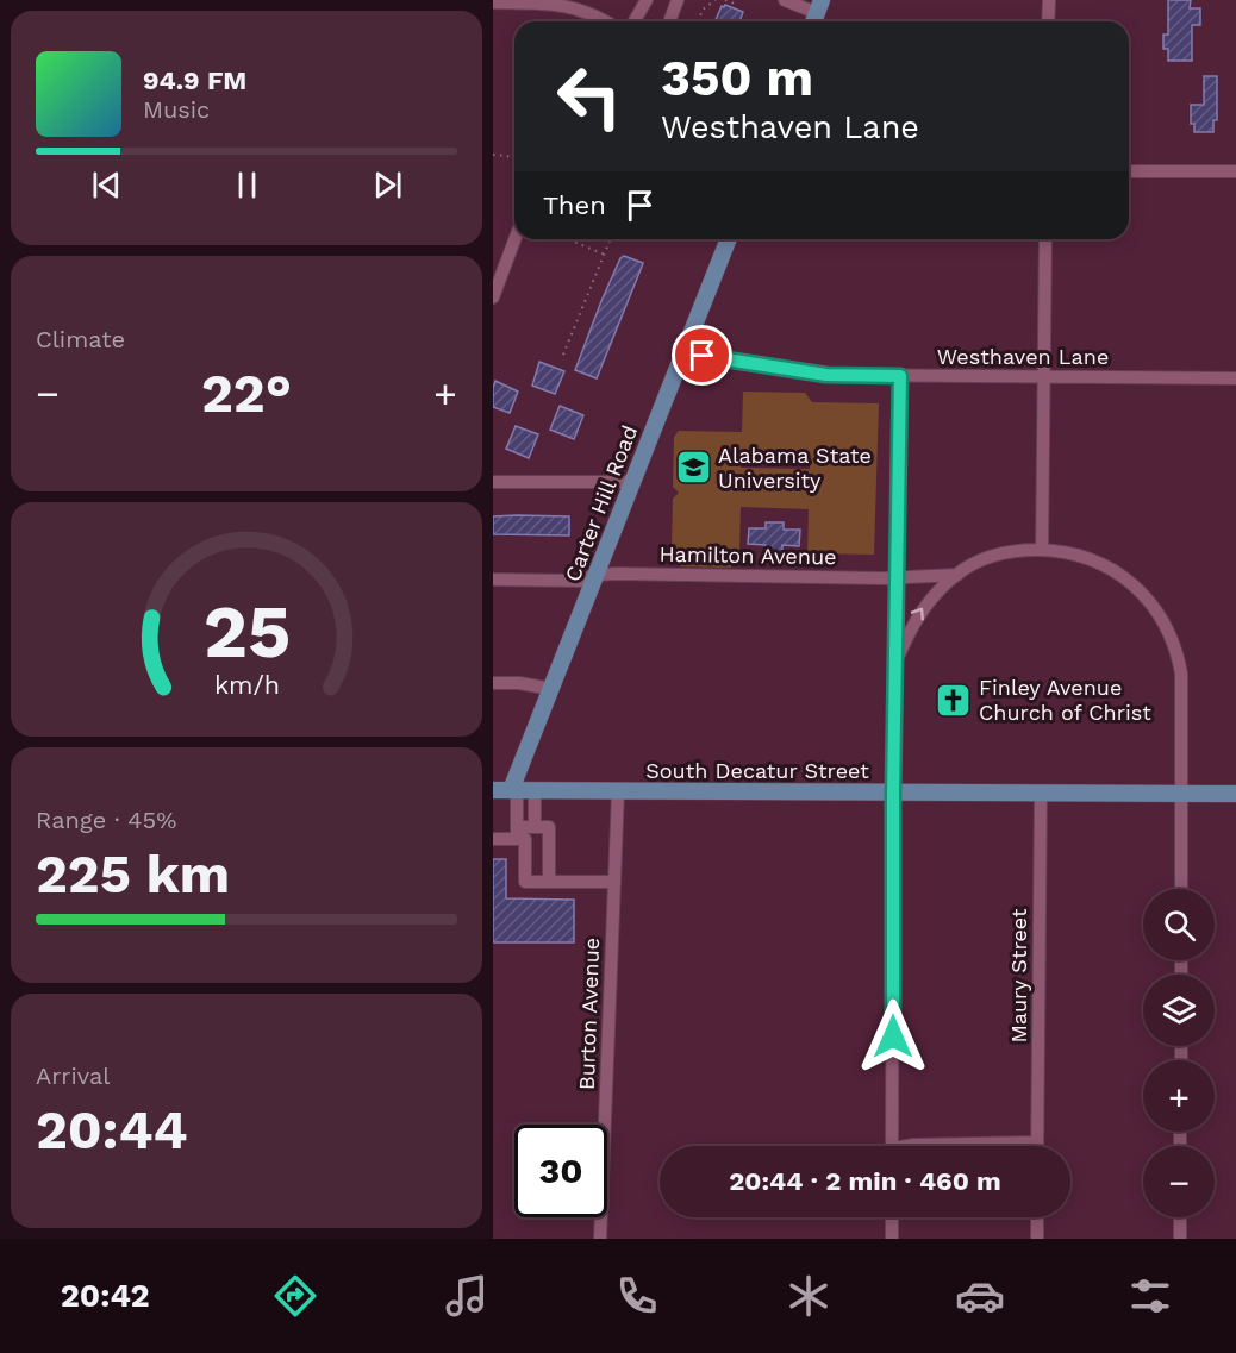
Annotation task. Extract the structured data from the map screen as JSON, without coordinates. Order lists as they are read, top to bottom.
{
  "streets": {
    "main road": ["Carter Hill Road", "South Decatur Street"],
    "street": [
      "Westhaven Lane",
      "Hamilton Avenue",
      "Maury Street",
      "Burton Avenue"
    ]
  },
  "crossings": [
    ["Westhaven Lane", "Carter Hill Road"],
    ["Carter Hill Road", "Hamilton Avenue"],
    ["Carter Hill Road", "South Decatur Street"],
    ["South Decatur Street", "Maury Street"],
    ["South Decatur Street", "Burton Avenue"]
  ],
  "places": {
    "school or university": ["Alabama State University"],
    "church": ["Finley Avenue Church of Christ"]
  },
  "page": {
    "turn": ["350 m", "Westhaven Lane"],
    "song": ["94.9 FM", "Music"],
    "then": "Then",
    "tile": [
      "Climate",
      ["Range · 45%", "225 km"],
      ["Arrival", "20:44"]
    ],
    "heat": ["−", "22°", "+"],
    "map_buttons": ["+", "−"],
    "limit": "30",
    "trip": "20:44 · 2 min · 460 m",
    "tabs": "20:42",
    "gauge": ["25", "km/h"]
  }
}
